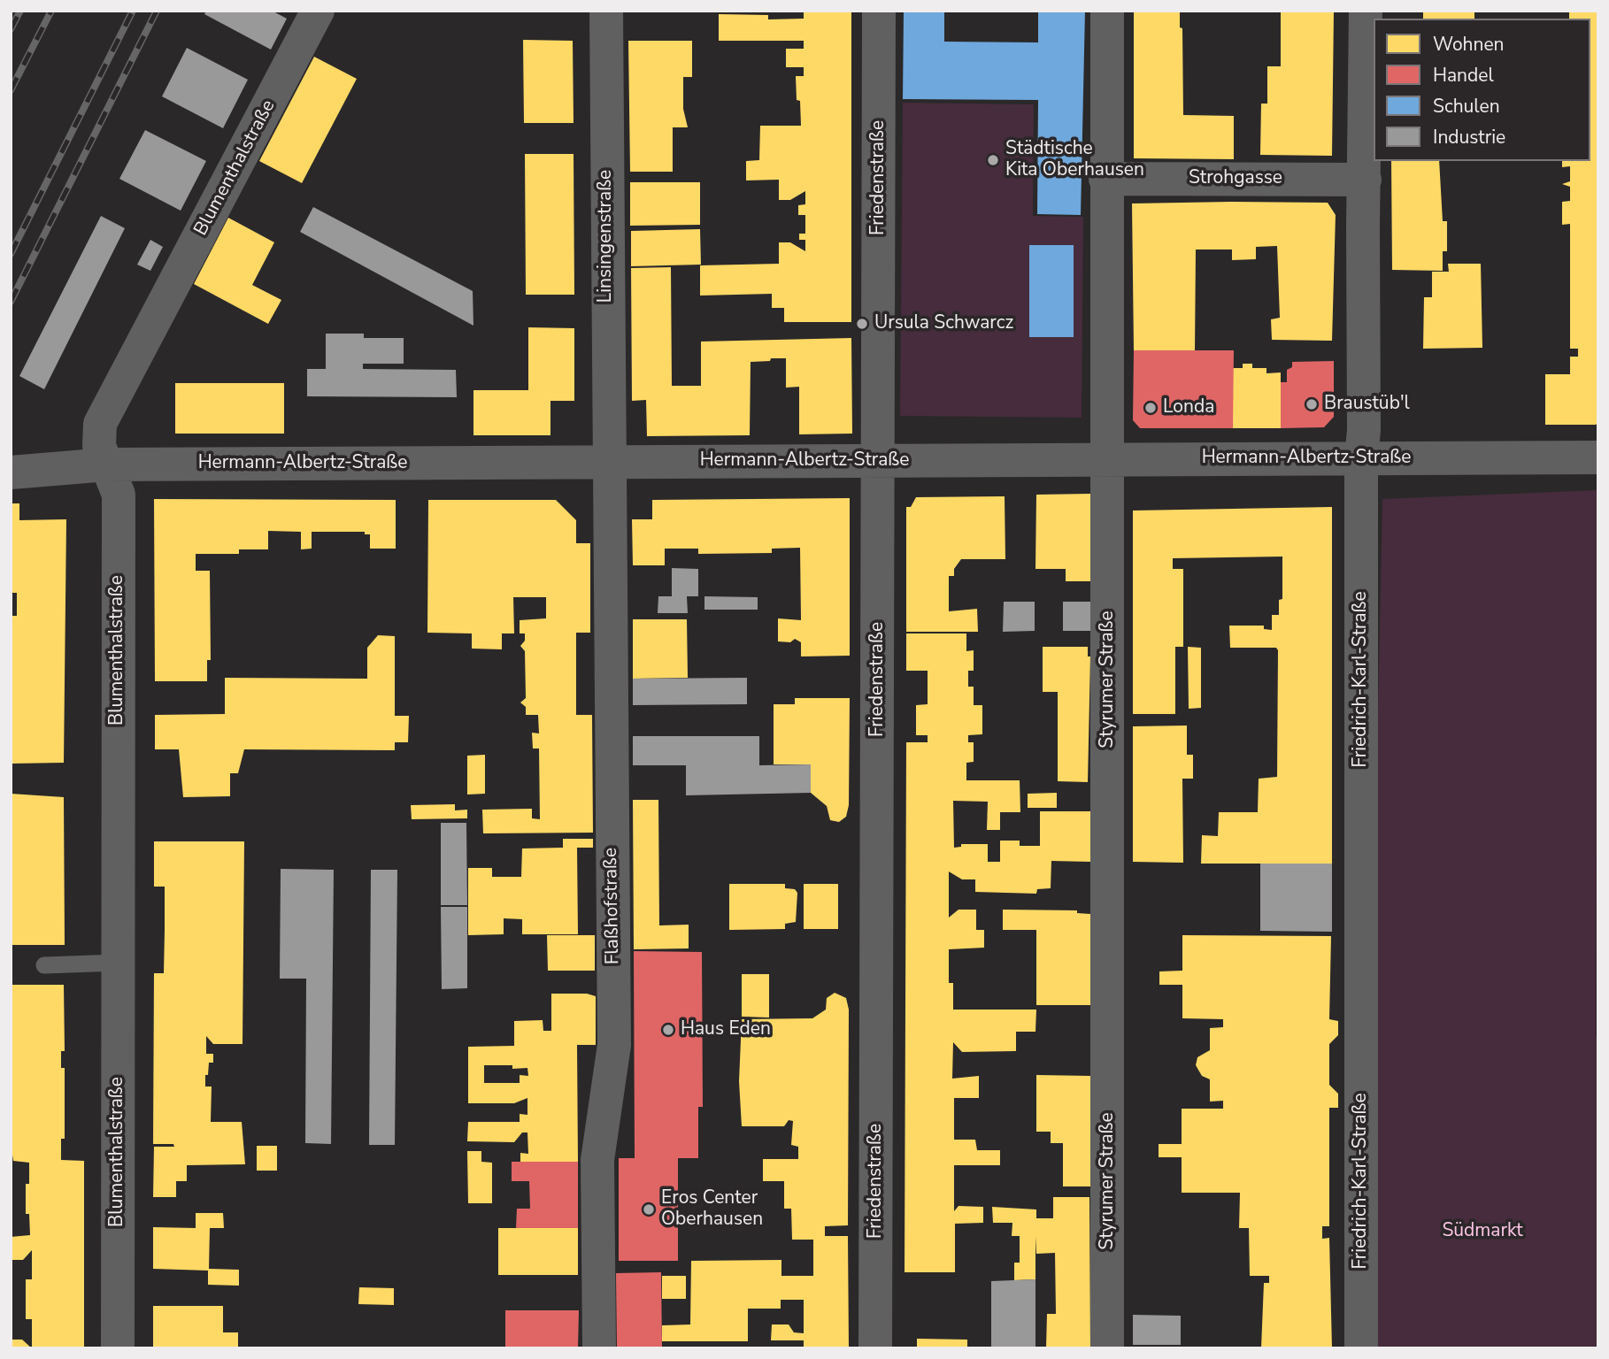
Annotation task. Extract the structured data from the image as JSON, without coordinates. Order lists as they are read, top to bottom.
{
  "streets": {
    "street": [
      "Blumenthalstraße",
      "Friedenstraße",
      "Strohgasse",
      "Linsingenstraße",
      "Hermann-Albertz-Straße",
      "Styrumer Straße",
      "Friedrich-Karl-Straße",
      "Flaßhofstraße"
    ]
  },
  "crossings": [
    ["Blumenthalstraße", "Hermann-Albertz-Straße"],
    ["Friedenstraße", "Hermann-Albertz-Straße"],
    ["Strohgasse", "Styrumer Straße"],
    ["Strohgasse", "Friedrich-Karl-Straße"],
    ["Linsingenstraße", "Hermann-Albertz-Straße"],
    ["Linsingenstraße", "Flaßhofstraße"],
    ["Hermann-Albertz-Straße", "Styrumer Straße"],
    ["Hermann-Albertz-Straße", "Friedrich-Karl-Straße"],
    ["Hermann-Albertz-Straße", "Flaßhofstraße"]
  ],
  "parks": ["Südmarkt"],
  "places": [
    "Städtische Kita Oberhausen",
    "Ursula Schwarcz",
    "Braustüb'l",
    "Londa",
    "Haus Eden",
    "Eros Center Oberhausen"
  ],
  "legend": [
    "Wohnen",
    "Handel",
    "Schulen",
    "Industrie"
  ]
}
